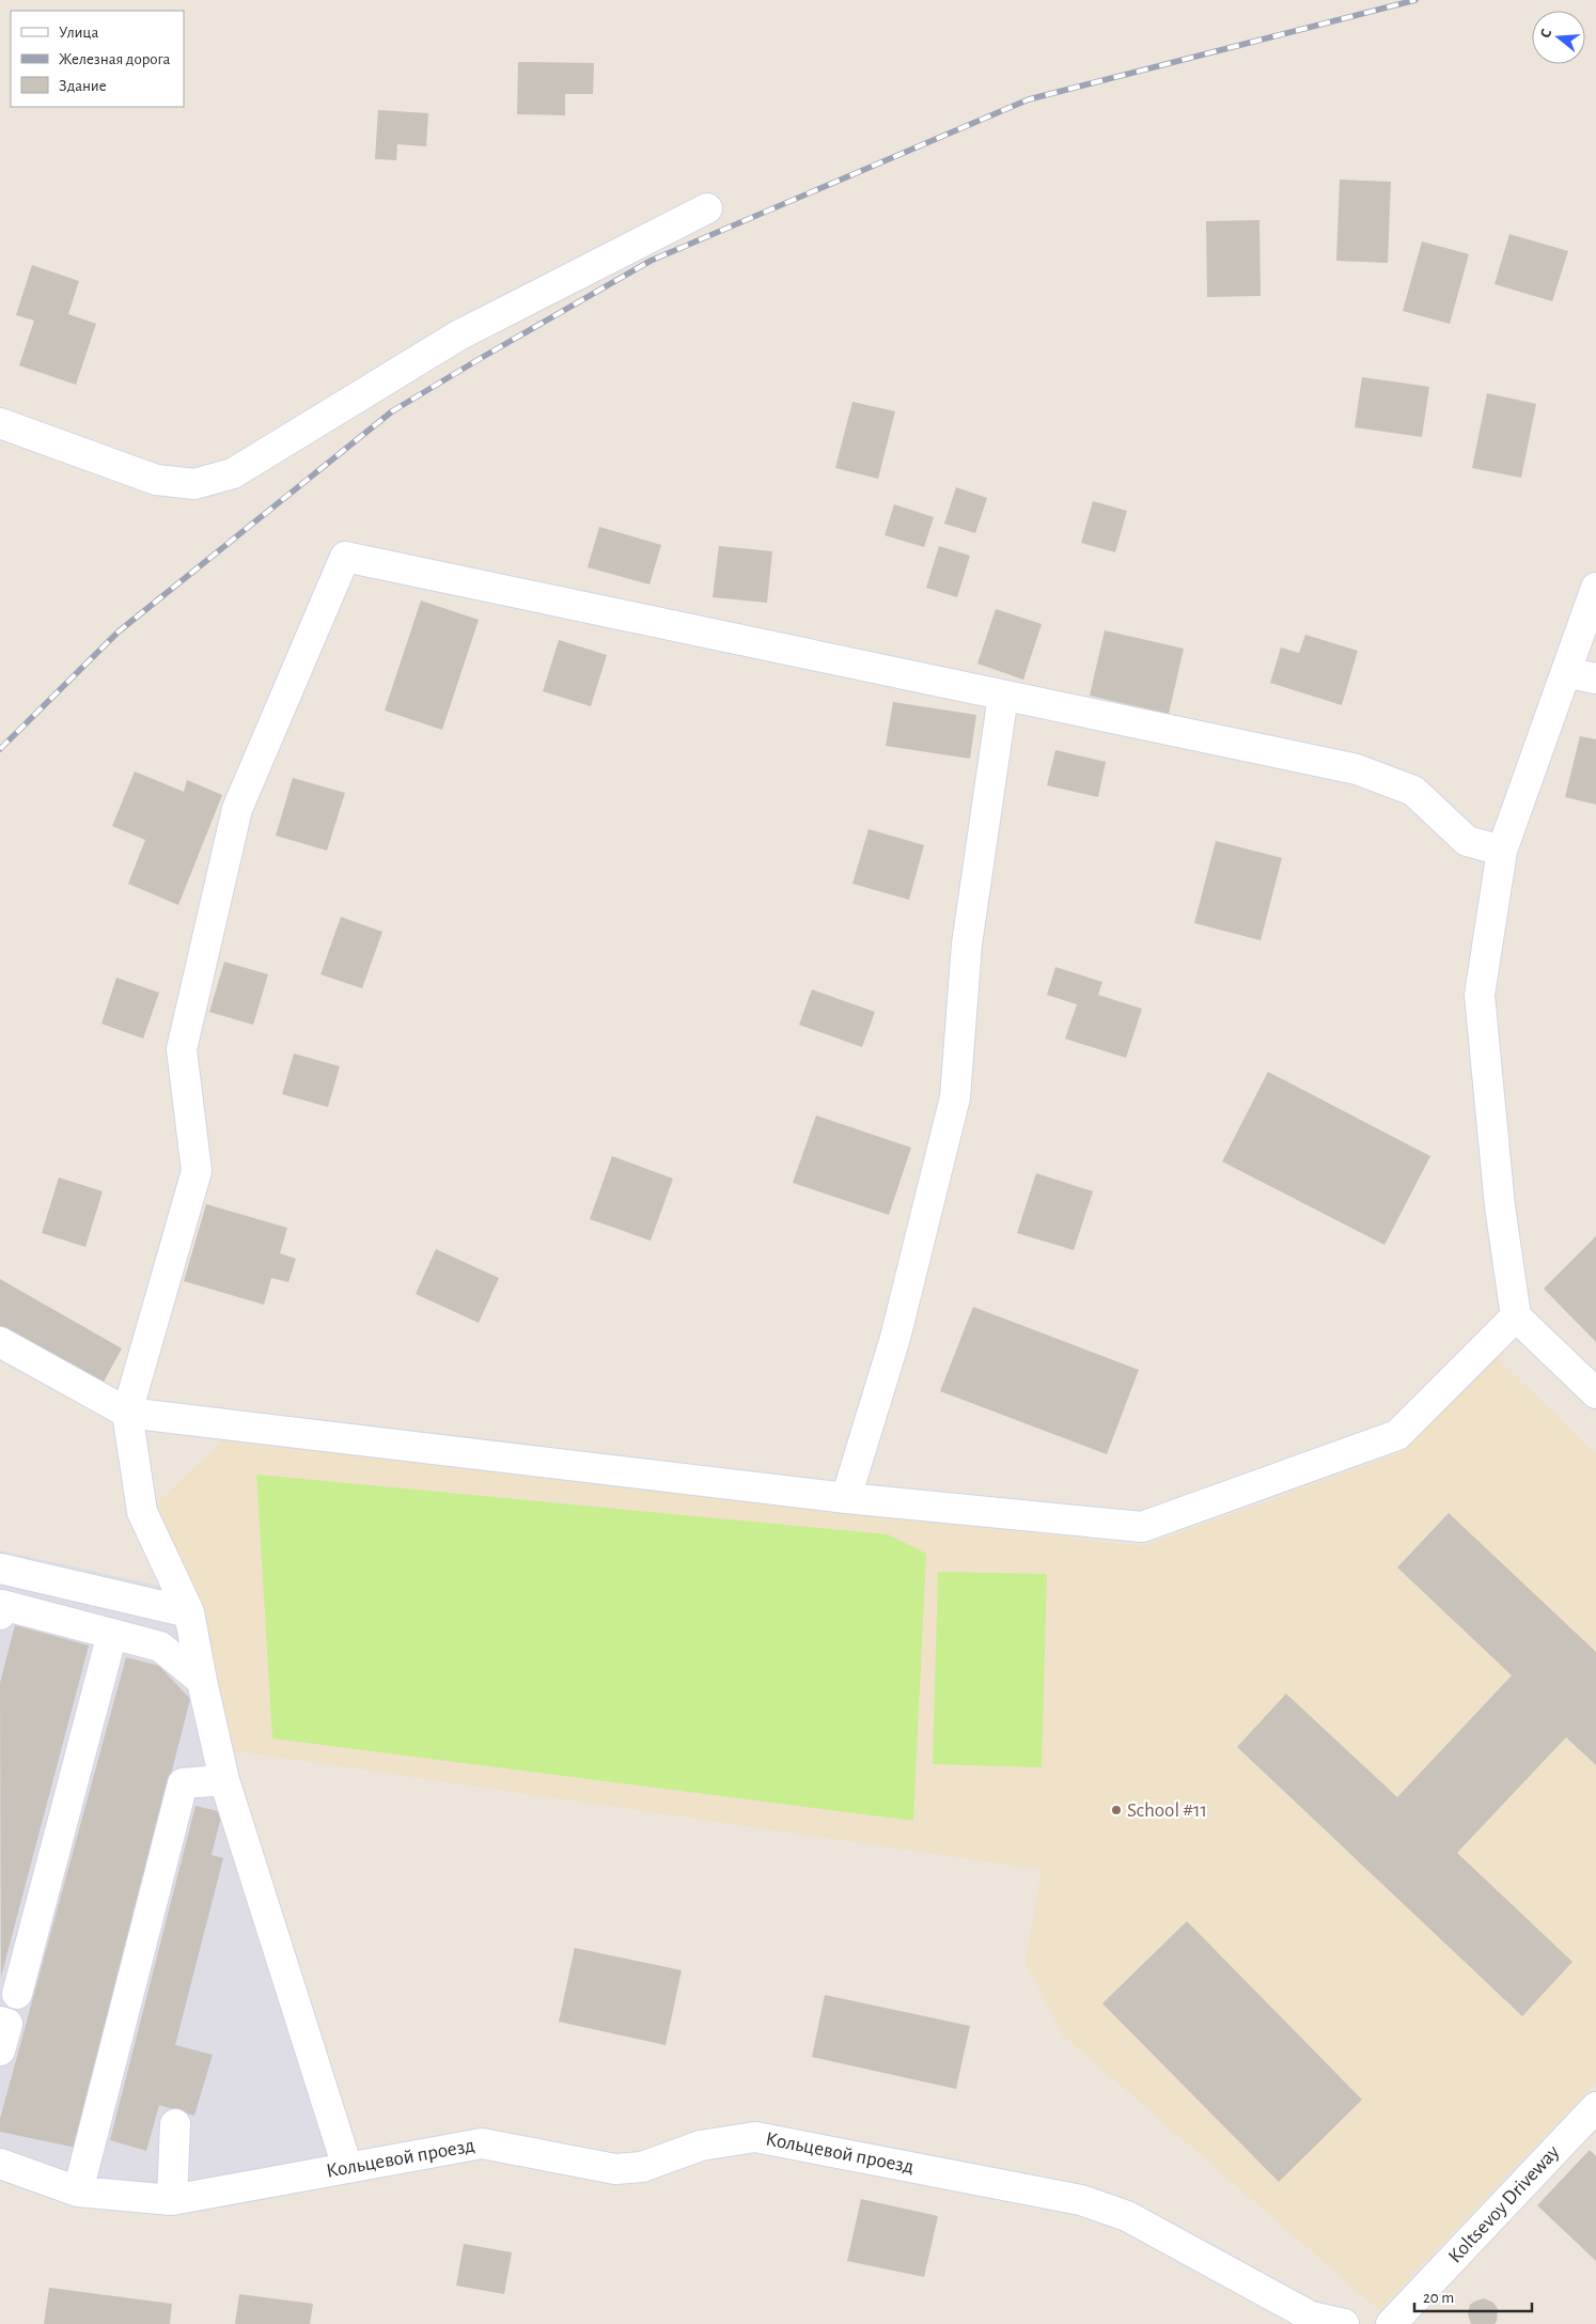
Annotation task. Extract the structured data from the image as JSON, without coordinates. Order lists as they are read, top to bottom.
{
  "streets": {
    "street": ["Кольцевой проезд", "Koltsevoy Driveway"]
  },
  "places": ["School #11"],
  "legend": ["Улица", "Железная дорога", "Здание"],
  "scale_bar": "20 m",
  "north": "left"
}
